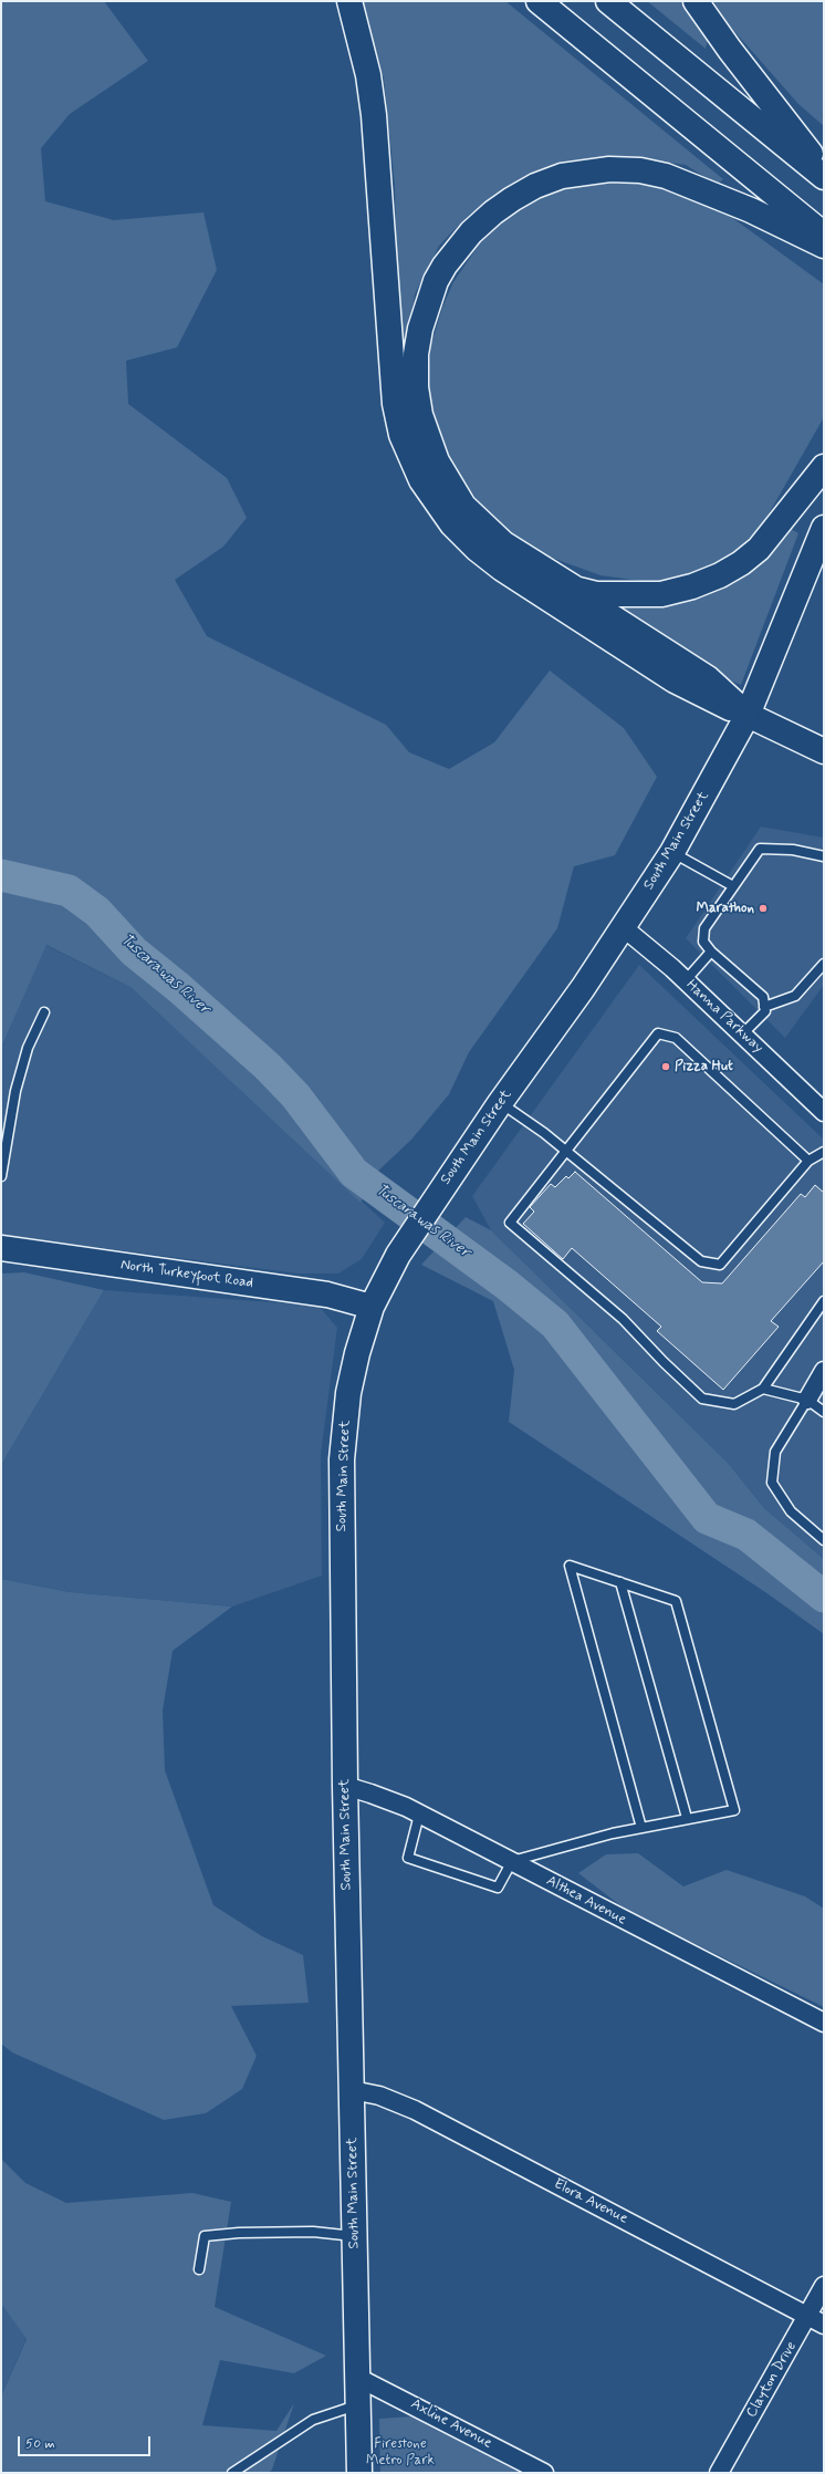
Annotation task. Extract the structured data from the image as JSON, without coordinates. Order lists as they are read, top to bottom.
{
  "streets": {
    "main road": ["South Main Street", "North Turkeyfoot Road"],
    "street": [
      "Hanna Parkway",
      "Althea Avenue",
      "Elora Avenue",
      "Clayton Drive",
      "Axline Avenue"
    ]
  },
  "crossings": [
    ["South Main Street", "Hanna Parkway"],
    ["South Main Street", "North Turkeyfoot Road"],
    ["South Main Street", "Althea Avenue"],
    ["South Main Street", "Elora Avenue"],
    ["South Main Street", "Axline Avenue"],
    ["Elora Avenue", "Clayton Drive"]
  ],
  "water": ["Tuscarawas River"],
  "parks": ["Firestone Metro Park"],
  "places": ["Marathon", "Pizza Hut"],
  "scale_bar": "50 m"
}
